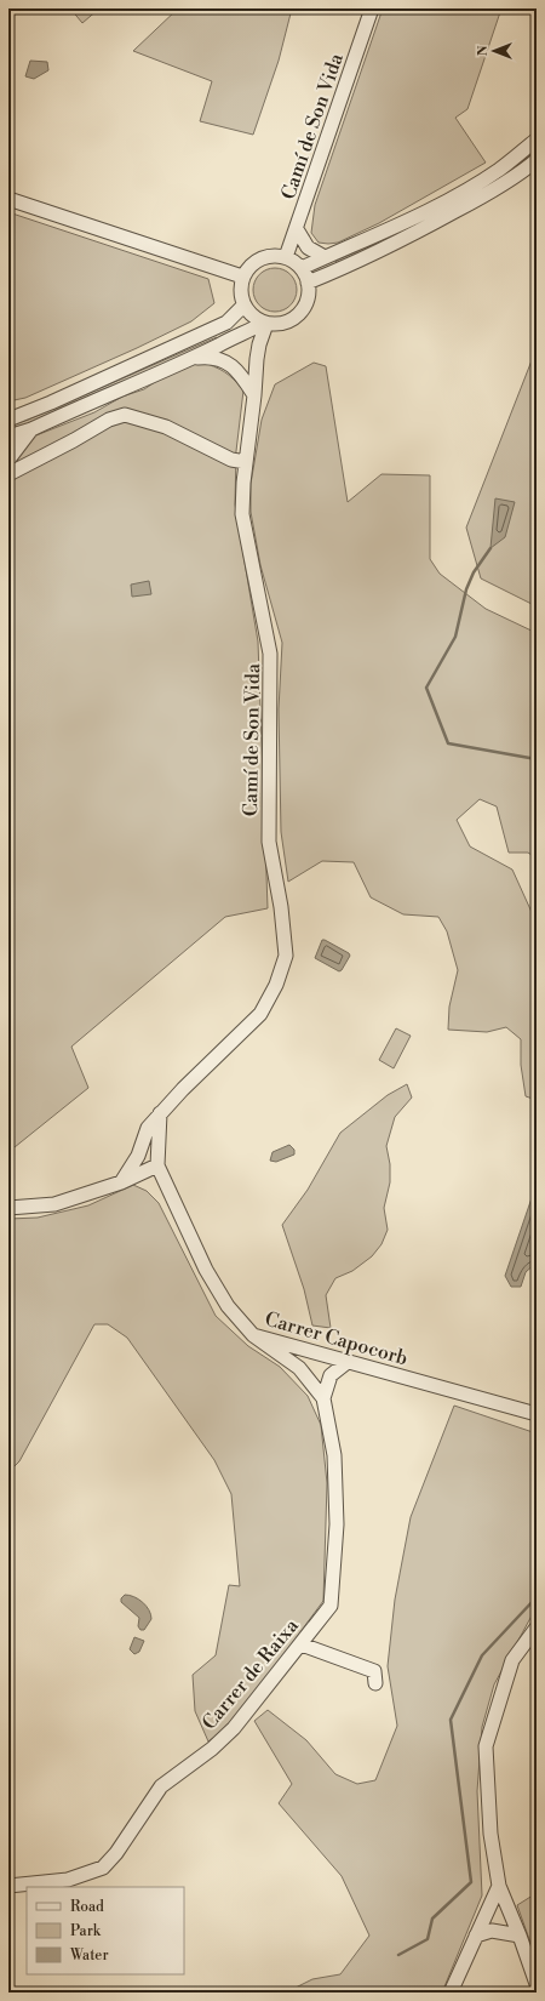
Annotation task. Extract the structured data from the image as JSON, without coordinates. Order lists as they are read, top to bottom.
{
  "streets": {
    "street": ["Camí de Son Vida", "Carrer Capocorb", "Carrer de Raixa"]
  },
  "crossings": [
    ["Camí de Son Vida", "Carrer Capocorb"],
    ["Carrer Capocorb", "Carrer de Raixa"]
  ],
  "legend": ["Road", "Park", "Water"],
  "north": "left"
}
